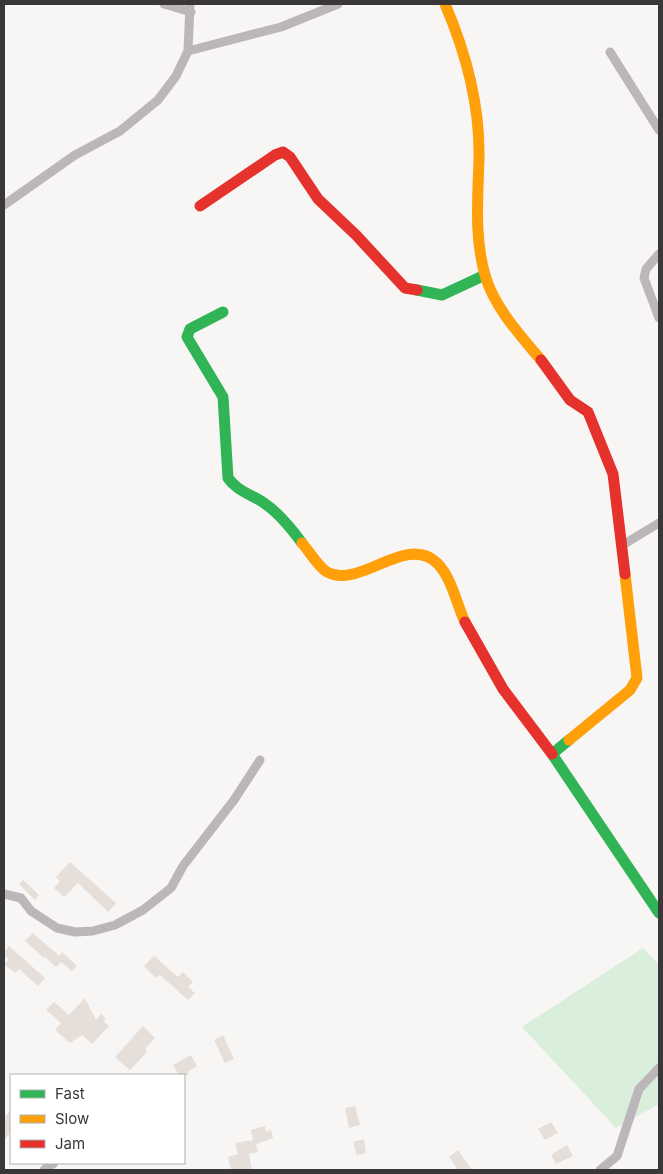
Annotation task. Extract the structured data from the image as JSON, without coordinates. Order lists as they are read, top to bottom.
{
  "legend": ["Fast", "Slow", "Jam"]
}
